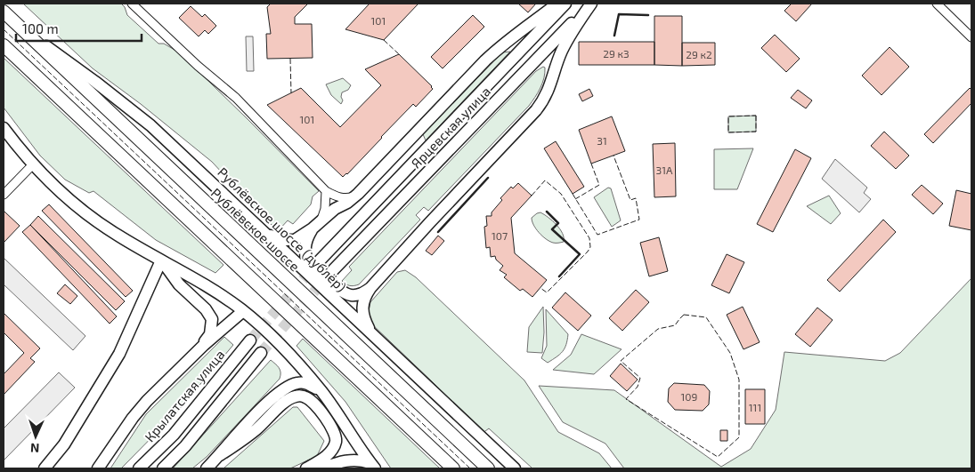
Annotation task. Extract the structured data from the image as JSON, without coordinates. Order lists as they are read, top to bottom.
{
  "streets": {
    "main road": [
      "Ярцевская улица",
      "Рублёвское шоссе",
      "Рублёвское шоссе (дублёр)",
      "Крылатская улица"
    ]
  },
  "crossings": [
    ["Рублёвское шоссе", "Рублёвское шоссе (дублёр)"]
  ],
  "house_numbers": [
    "101",
    "29 к3",
    "29 к2",
    "101",
    "31",
    "31А",
    "107",
    "109",
    "111"
  ],
  "scale_bar": "100 m",
  "north": "bottom"
}
